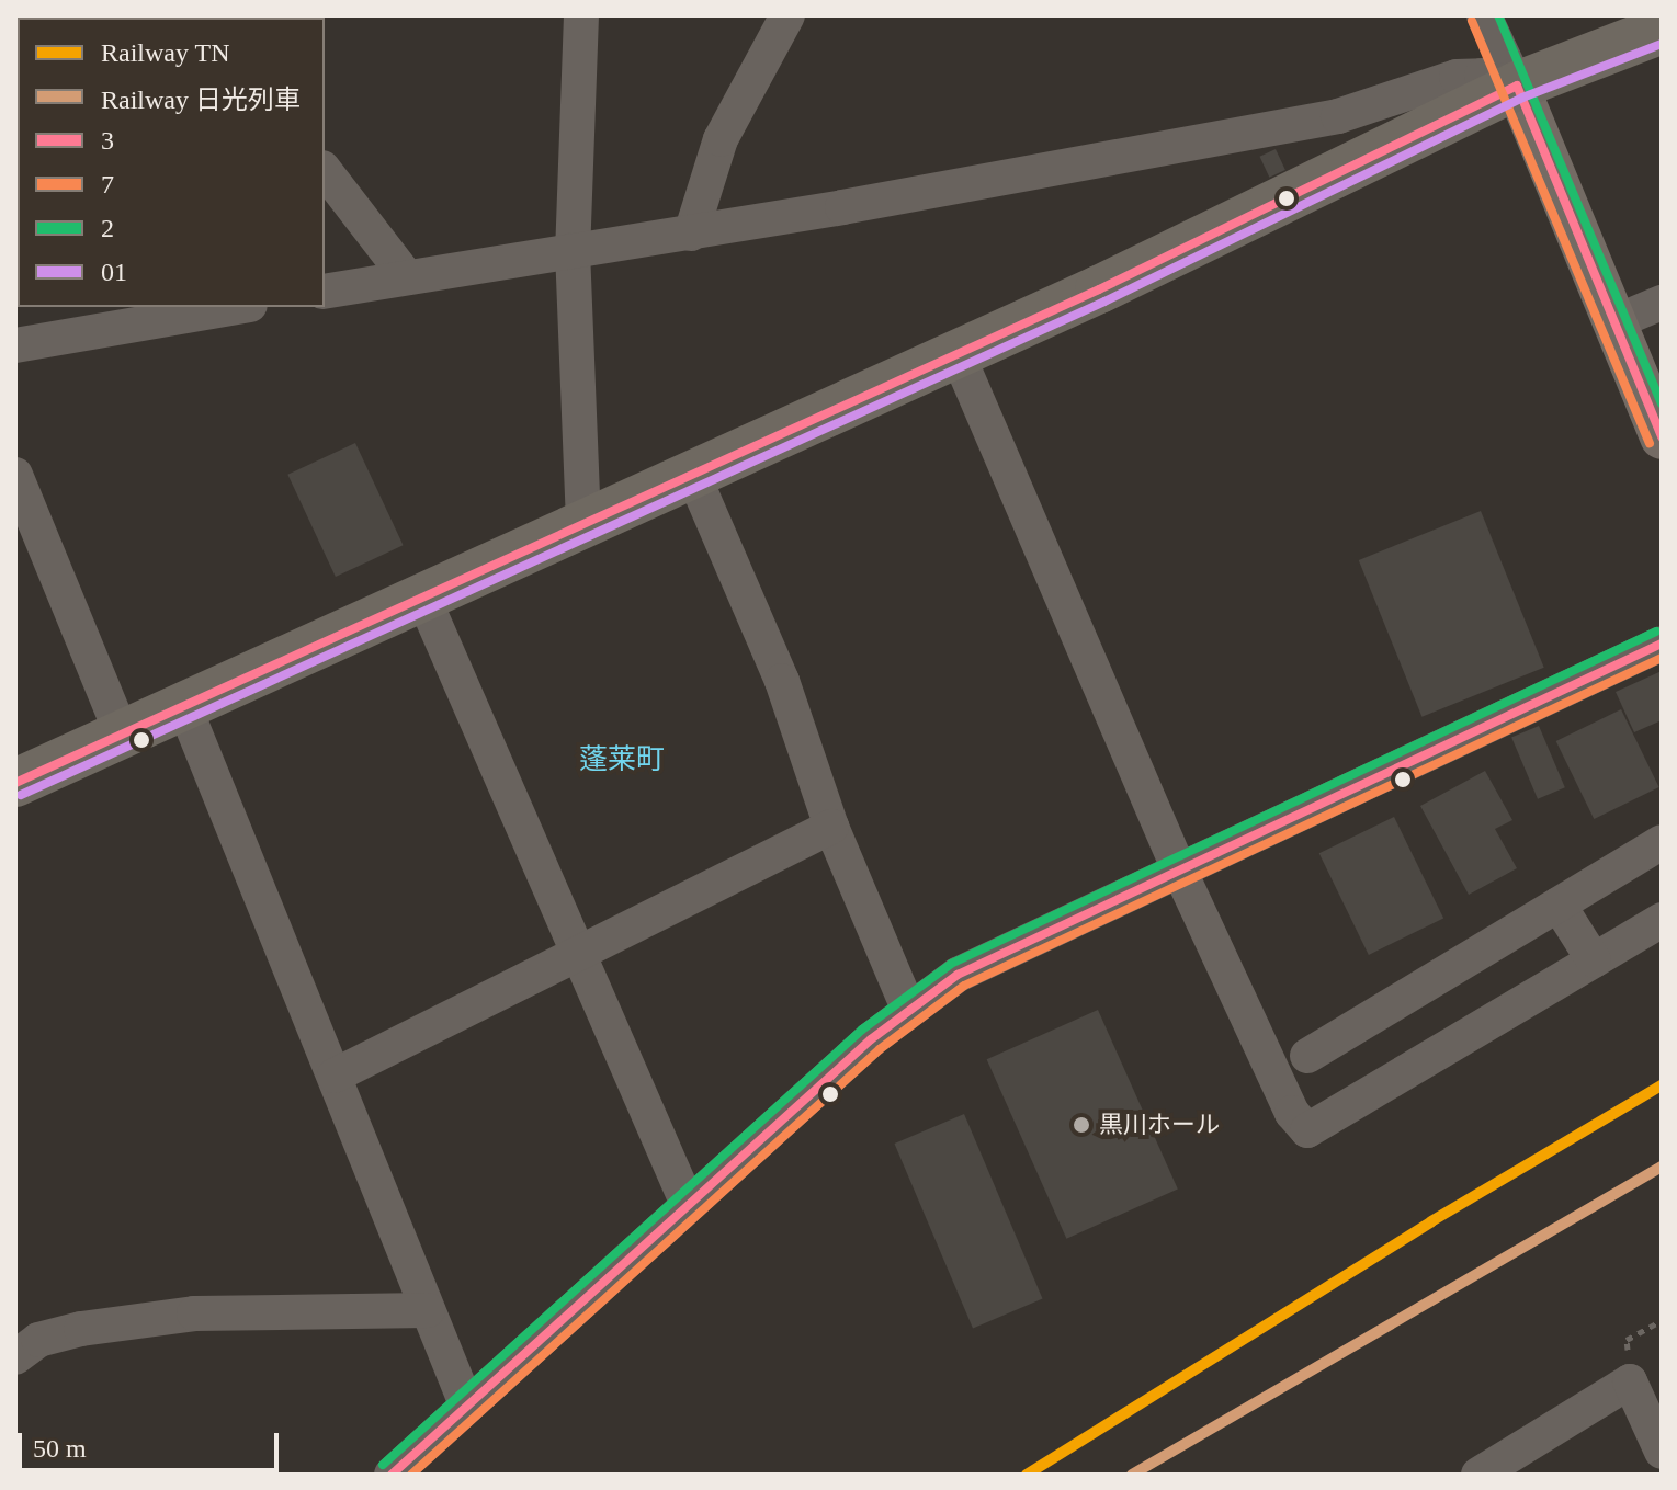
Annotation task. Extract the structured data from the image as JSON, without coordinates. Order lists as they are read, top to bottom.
{
  "districts": ["蓬莱町"],
  "places": ["黒川ホール"],
  "lines": [
    "transit line 2",
    "transit line 7",
    "transit line 01",
    "transit line 3",
    "rail line TN",
    "rail line 日光列車"
  ],
  "legend": [
    "Railway TN",
    "Railway 日光列車",
    "3",
    "7",
    "2",
    "01"
  ],
  "scale_bar": "50 m"
}
